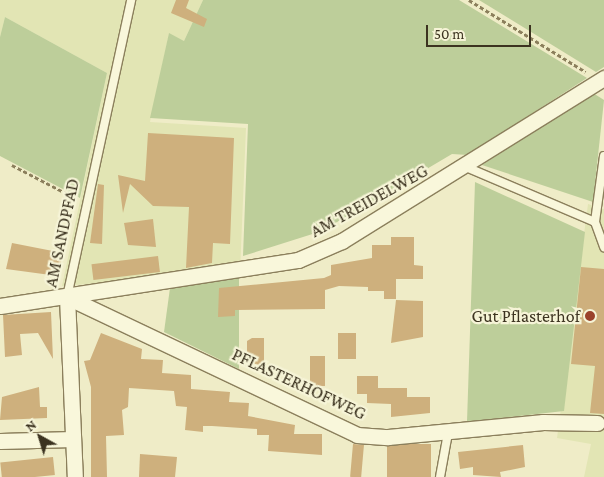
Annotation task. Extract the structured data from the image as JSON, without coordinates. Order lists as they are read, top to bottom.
{
  "streets": {
    "street": ["AM TREIDELWEG", "AM SANDPFAD", "PFLASTERHOFWEG"]
  },
  "crossings": [
    ["AM TREIDELWEG", "AM SANDPFAD"],
    ["AM TREIDELWEG", "PFLASTERHOFWEG"],
    ["AM SANDPFAD", "PFLASTERHOFWEG"]
  ],
  "places": ["Gut Pflasterhof"],
  "scale_bar": "50 m",
  "north": "top left"
}
